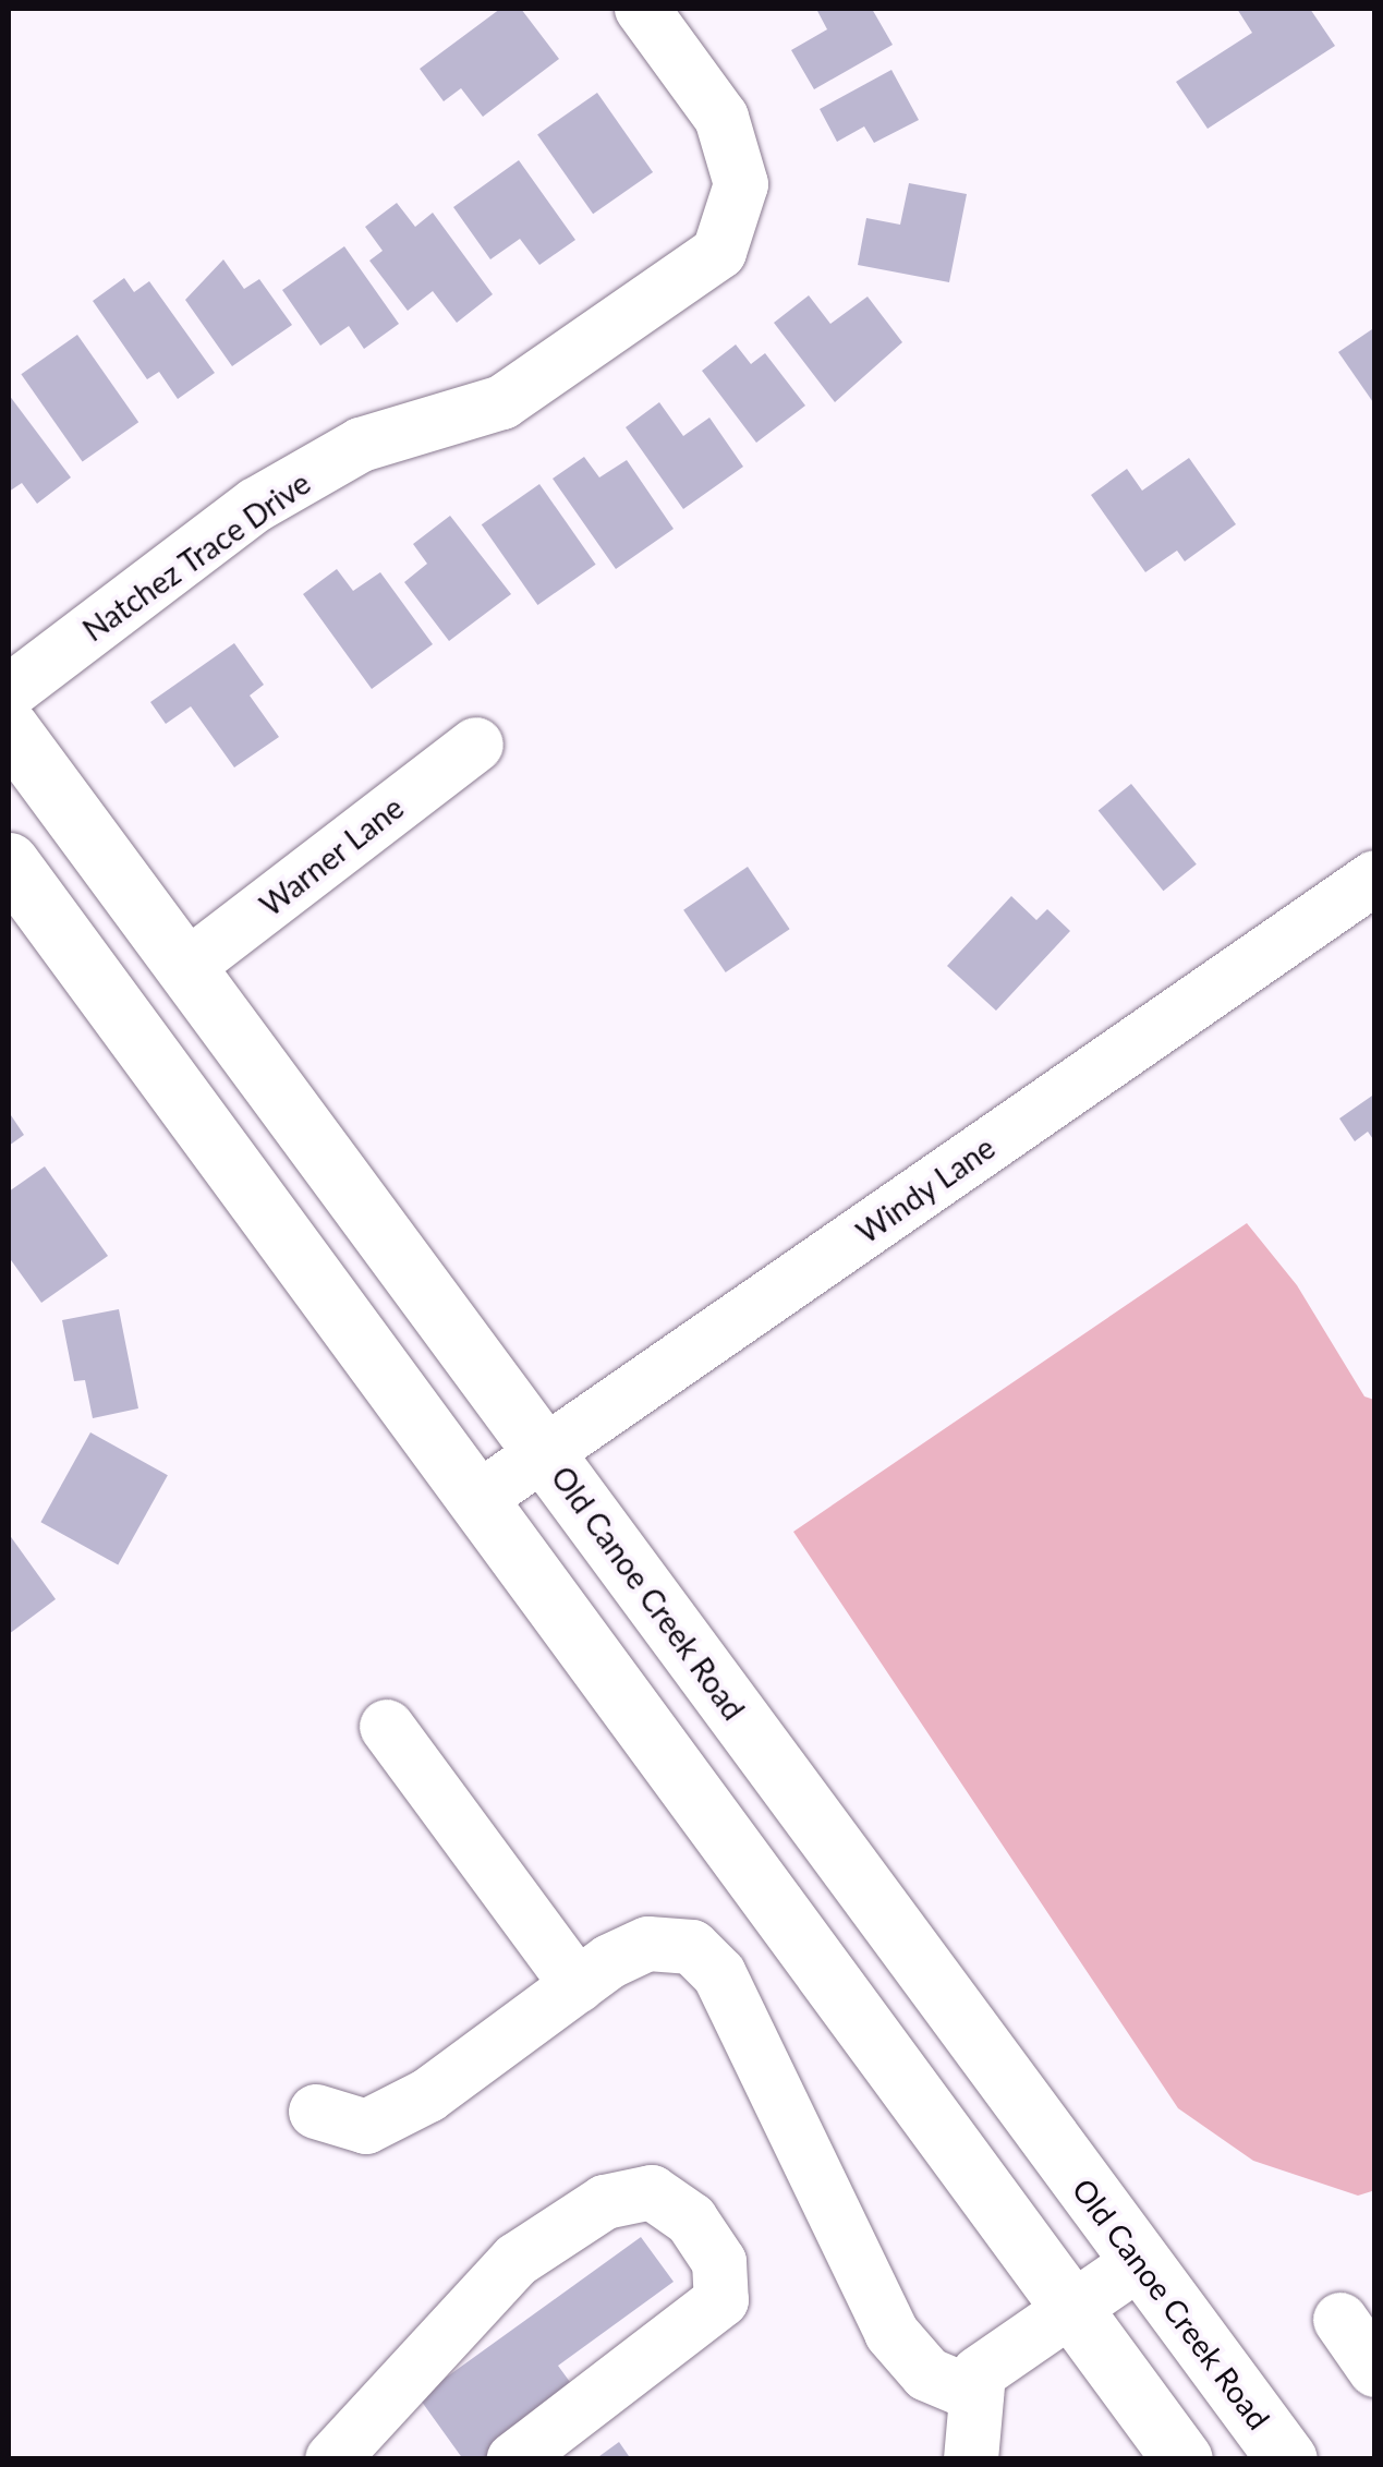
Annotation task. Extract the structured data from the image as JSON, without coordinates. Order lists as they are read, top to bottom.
{
  "streets": {
    "main road": ["Old Canoe Creek Road"],
    "street": ["Natchez Trace Drive", "Warner Lane", "Windy Lane"]
  },
  "crossings": [
    ["Warner Lane", "Old Canoe Creek Road"],
    ["Windy Lane", "Old Canoe Creek Road"]
  ]
}
